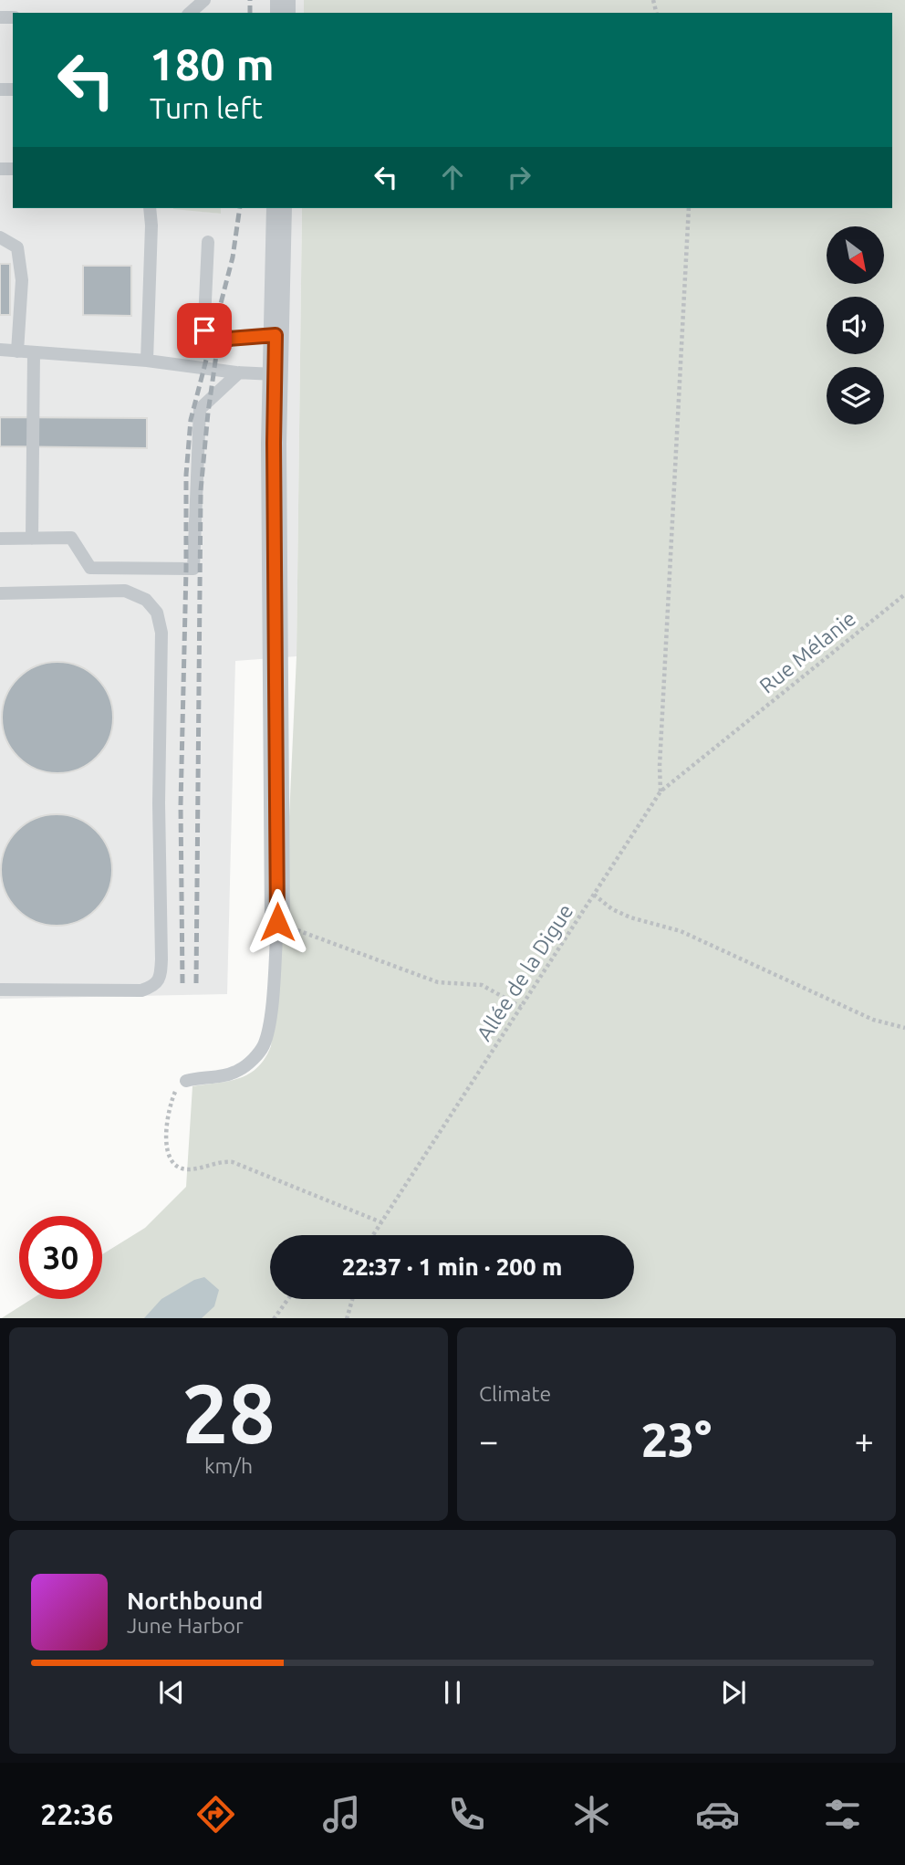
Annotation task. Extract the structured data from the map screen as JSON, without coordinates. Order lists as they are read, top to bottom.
{
  "streets": {
    "path": ["Rue Mélanie", "Allée de la Digue"]
  },
  "crossings": [
    ["Rue Mélanie", "Allée de la Digue"]
  ],
  "north": "bottom right",
  "page": {
    "turn": ["180 m", "Turn left"],
    "limit": "30",
    "trip": "22:37 · 1 min · 200 m",
    "tile": [
      ["28", "km/h"],
      "Climate"
    ],
    "heat": ["−", "23°", "+"],
    "song": ["Northbound", "June Harbor"],
    "tabs": "22:36"
  }
}
